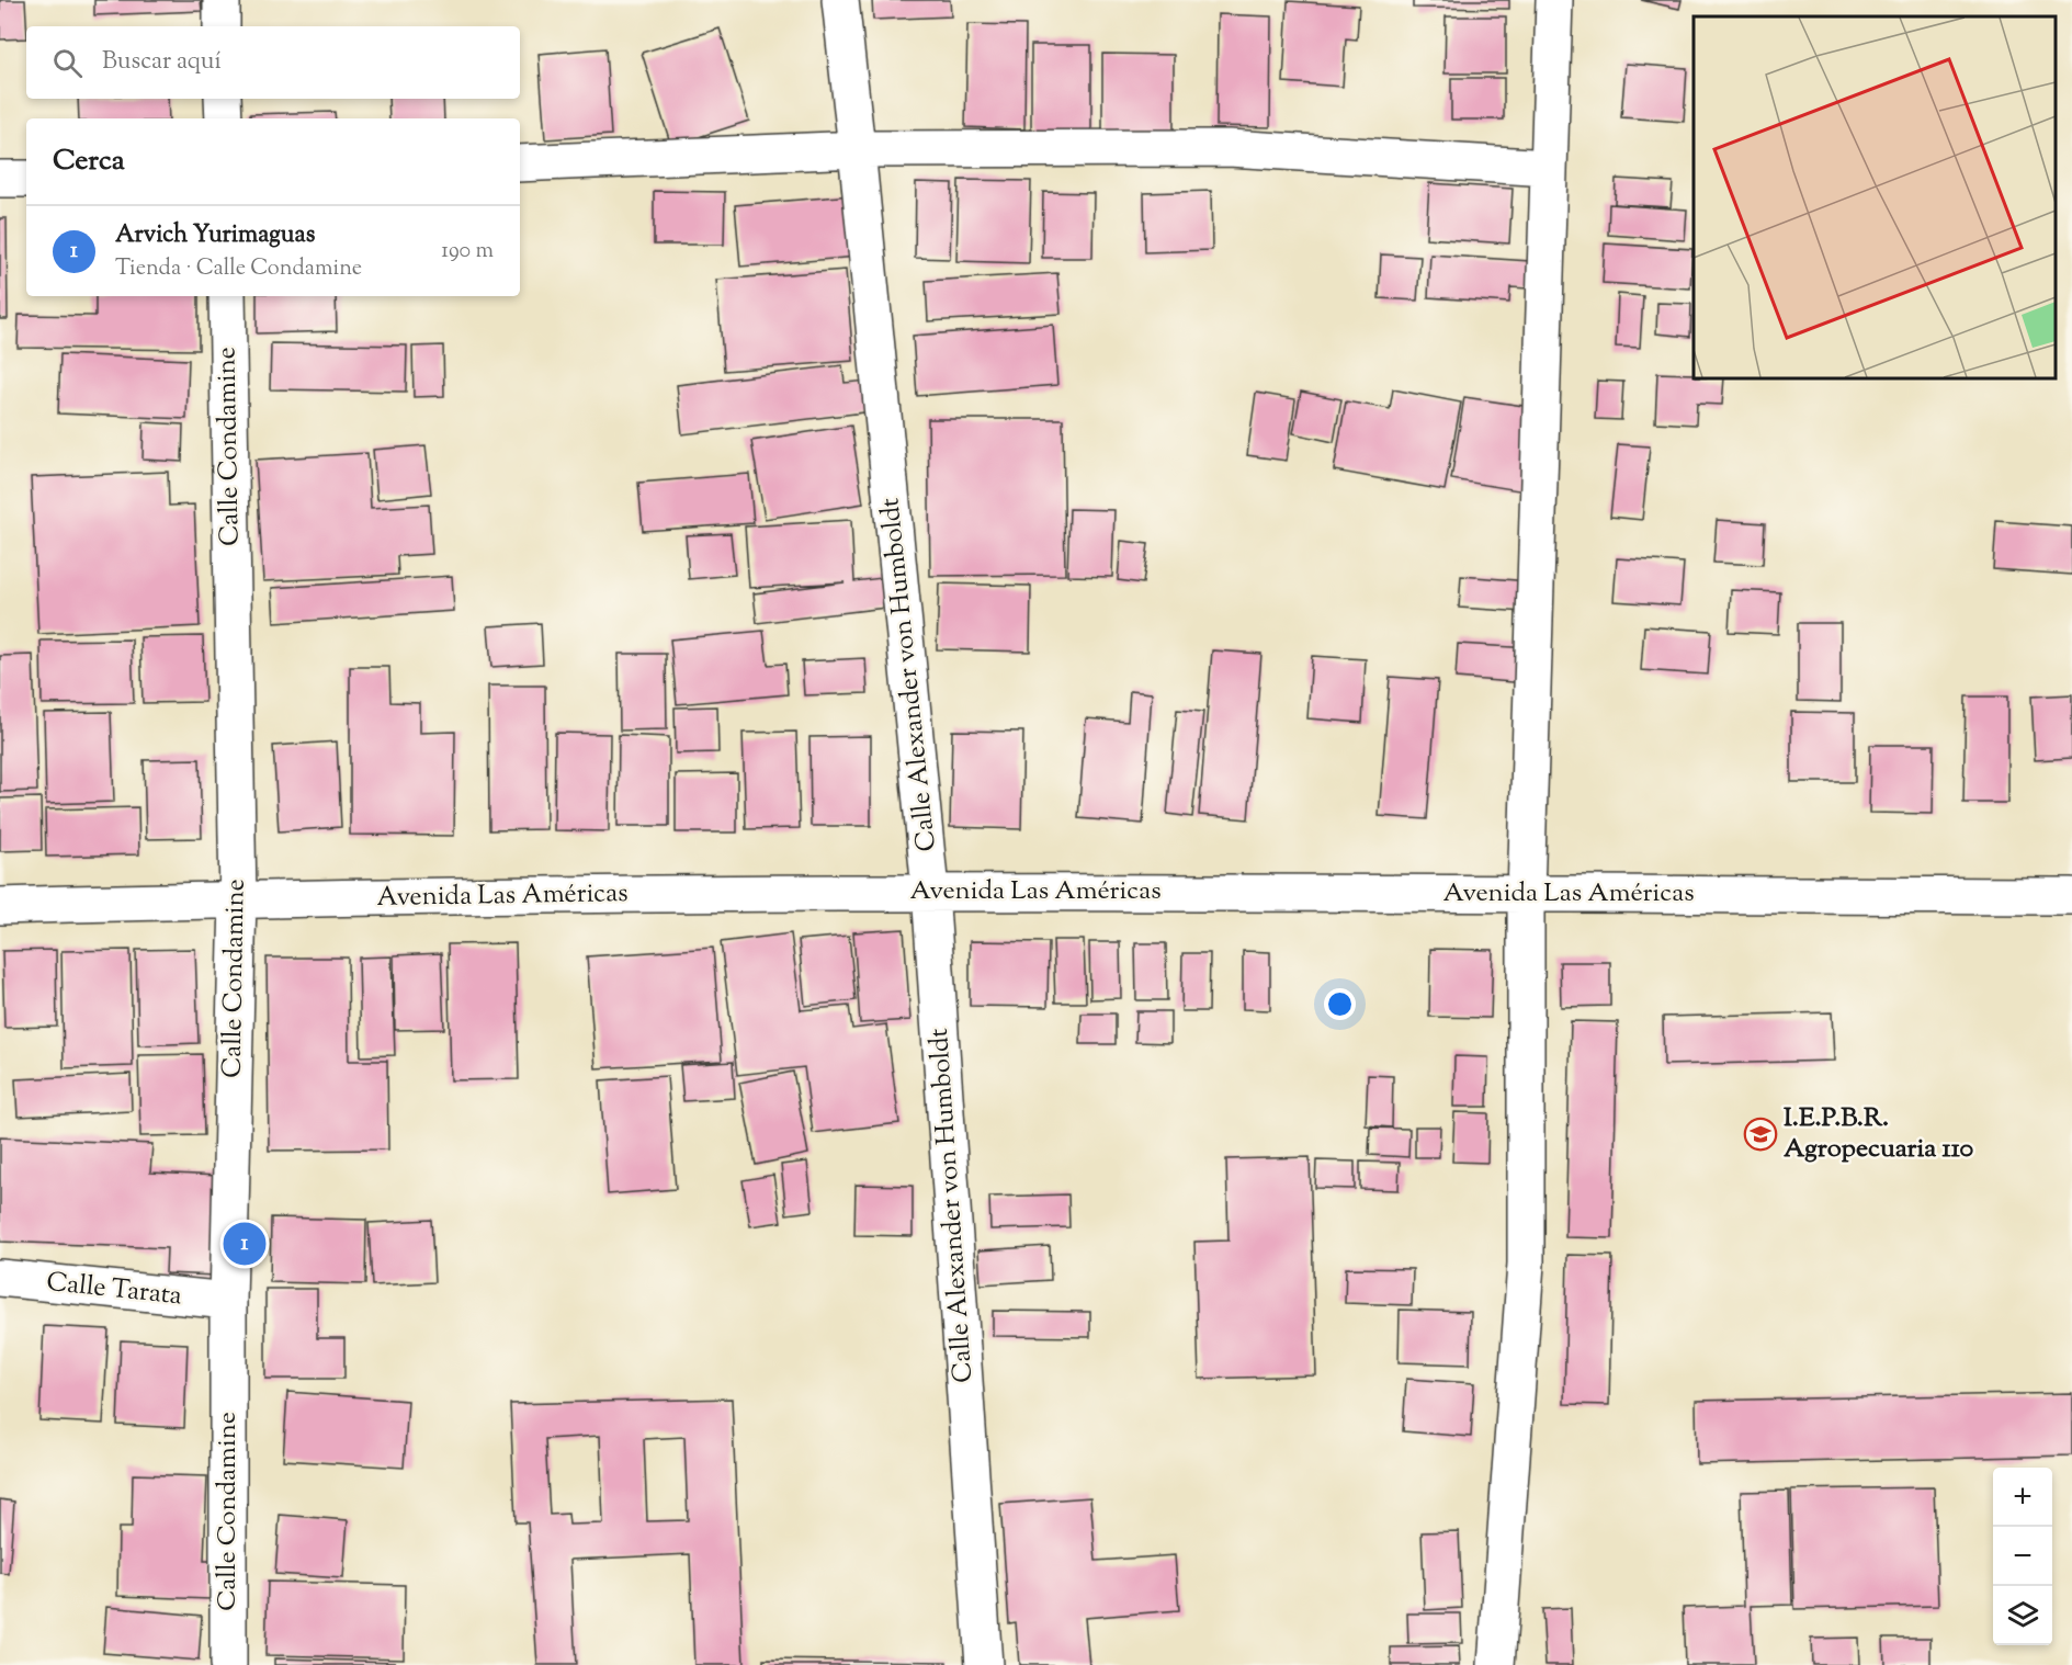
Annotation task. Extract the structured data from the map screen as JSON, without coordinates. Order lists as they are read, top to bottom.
{
  "streets": {
    "street": [
      "Calle Condamine",
      "Calle Alexander von Humboldt",
      "Avenida Las Américas",
      "Calle Tarata"
    ]
  },
  "crossings": [
    ["Calle Condamine", "Avenida Las Américas"],
    ["Calle Condamine", "Calle Tarata"],
    ["Calle Alexander von Humboldt", "Avenida Las Américas"]
  ],
  "places": {
    "school or university": ["I.E.P.B.R. Agropecuaria 110"]
  },
  "page": {
    "search": "Buscar aquí",
    "heading": "Cerca",
    "list": [
      {
        "mark": "1",
        "name": "Arvich Yurimaguas",
        "note": "Tienda · Calle Condamine",
        "value": "190 m"
      }
    ],
    "pins": "1",
    "map_buttons": ["+", "−"]
  }
}
